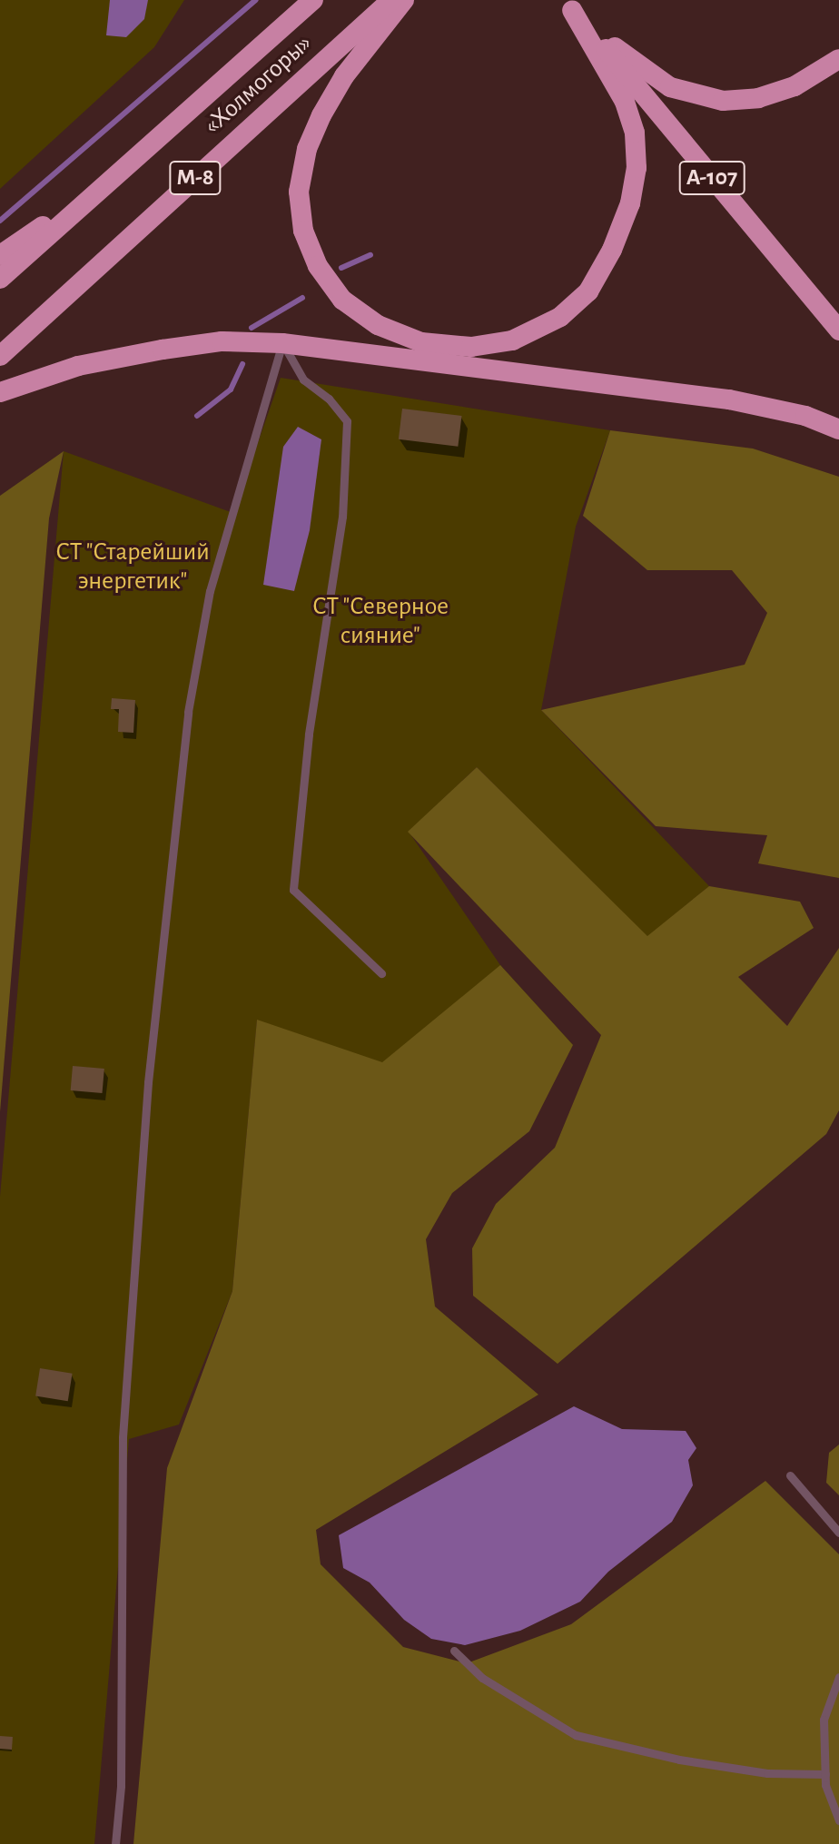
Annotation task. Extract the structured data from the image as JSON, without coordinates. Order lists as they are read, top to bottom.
{
  "streets": {
    "highway": ["«Холмогоры»", "М-8", "А-107"]
  },
  "parks": ["СТ \"Старейший энергетик\"", "СТ \"Северное сияние\""]
}
